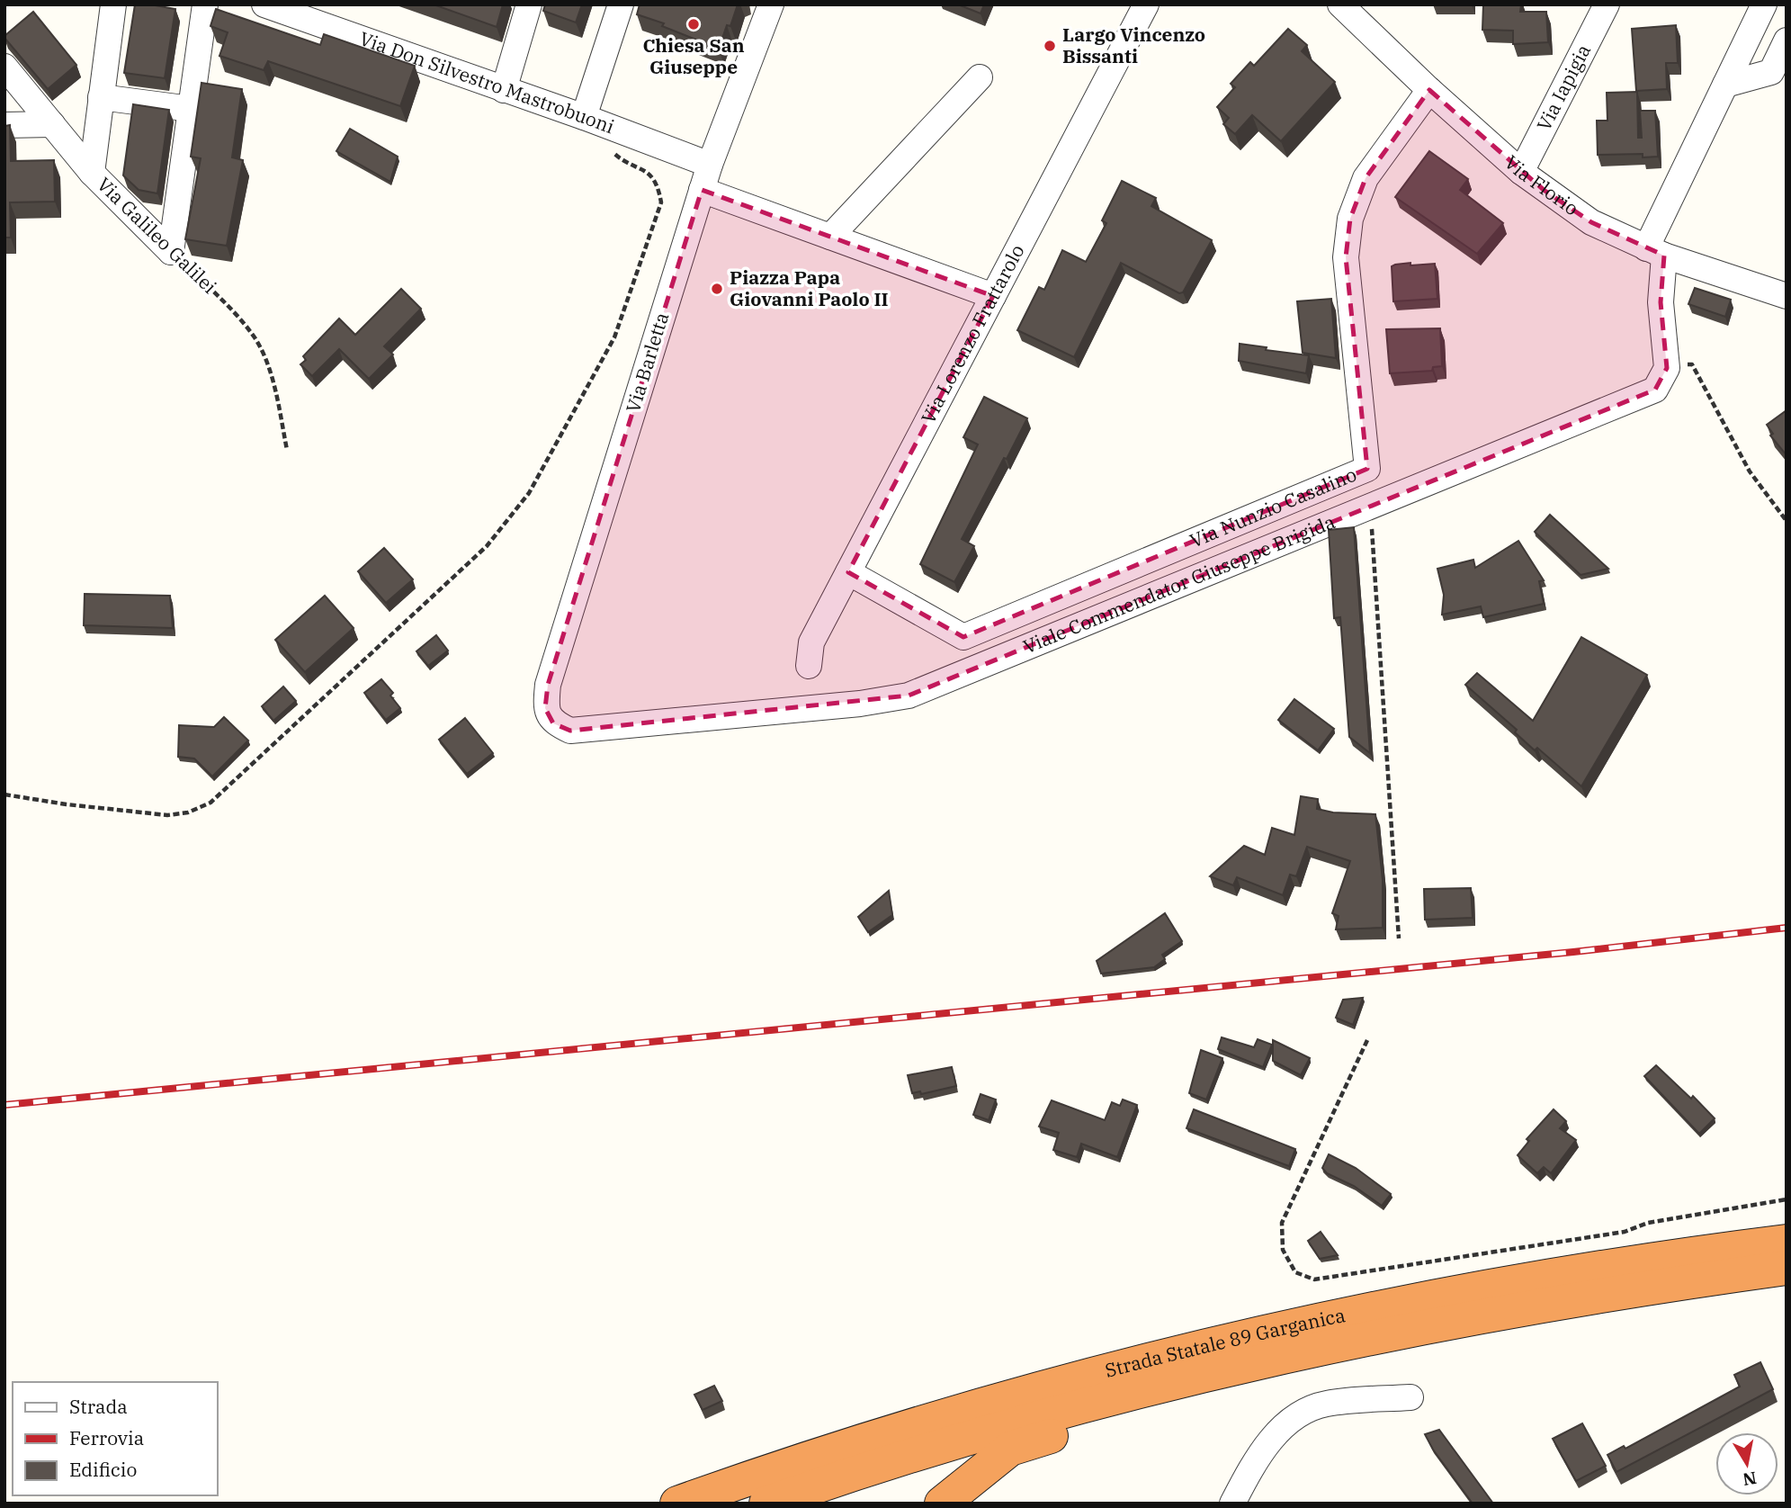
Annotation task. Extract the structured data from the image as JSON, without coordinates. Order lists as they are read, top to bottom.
{
  "streets": {
    "highway": ["Strada Statale 89 Garganica"],
    "street": [
      "Via Don Silvestro Mastrobuoni",
      "Via Iapigia",
      "Via Florio",
      "Via Galileo Galilei",
      "Via Lorenzo Frattarolo",
      "Via Barletta",
      "Via Nunzio Casalino",
      "Viale Commendator Giuseppe Brigida"
    ]
  },
  "crossings": [
    ["Via Don Silvestro Mastrobuoni", "Via Barletta"],
    ["Via Iapigia", "Via Florio"],
    ["Via Florio", "Via Nunzio Casalino"],
    ["Via Lorenzo Frattarolo", "Via Nunzio Casalino"],
    ["Via Barletta", "Viale Commendator Giuseppe Brigida"]
  ],
  "places": ["Chiesa San Giuseppe", "Largo Vincenzo Bissanti", "Piazza Papa Giovanni Paolo II"],
  "legend": ["Strada", "Ferrovia", "Edificio"],
  "north": "bottom"
}
